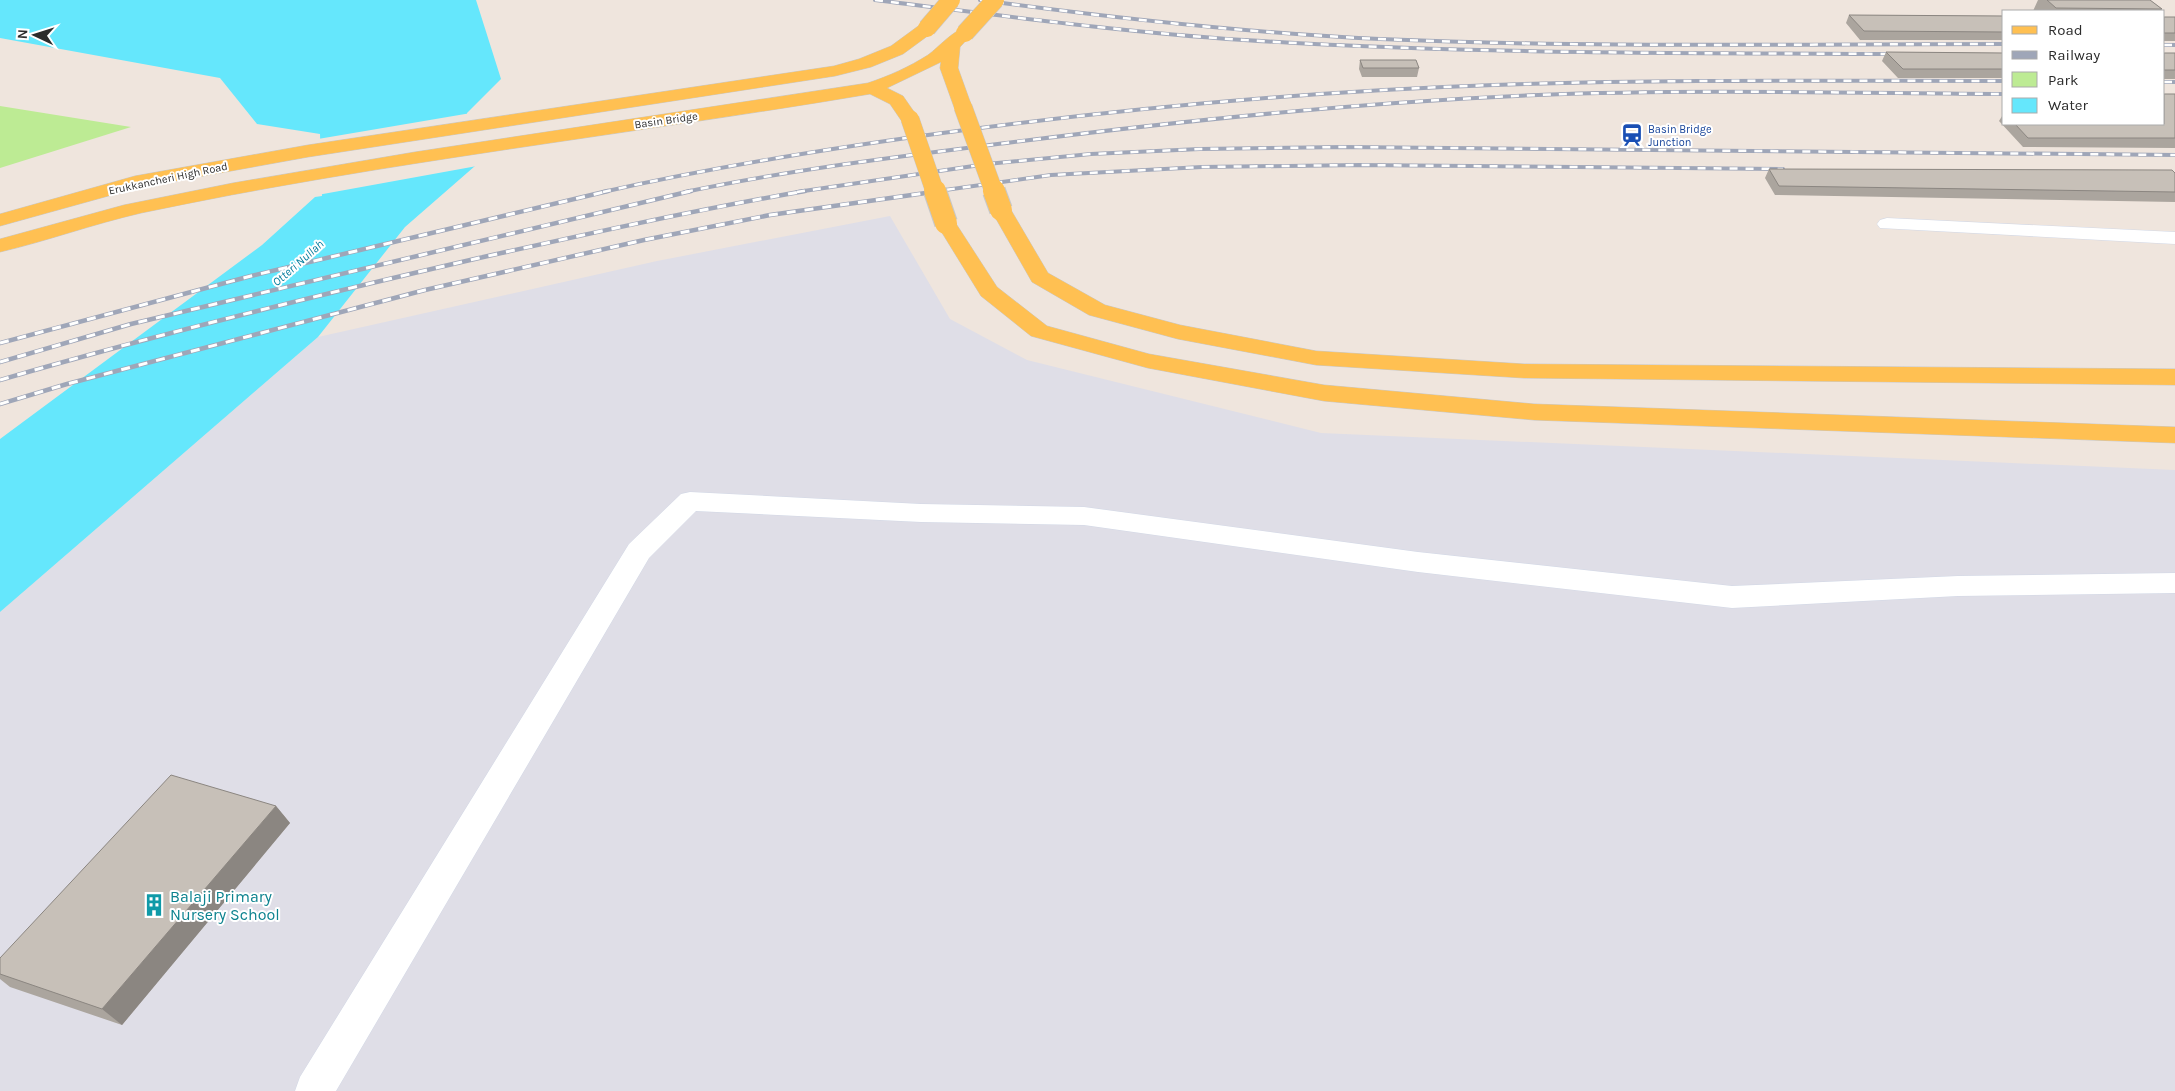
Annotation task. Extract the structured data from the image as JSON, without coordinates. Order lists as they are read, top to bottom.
{
  "streets": {
    "main road": ["Basin Bridge", "Erukkancheri High Road"]
  },
  "crossings": [
    ["Basin Bridge", "Erukkancheri High Road"]
  ],
  "water": ["Otteri Nullah"],
  "places": {
    "station": ["Basin Bridge Junction"],
    "building": ["Balaji Primary Nursery School"]
  },
  "legend": [
    "Road",
    "Railway",
    "Park",
    "Water"
  ],
  "north": "left"
}
